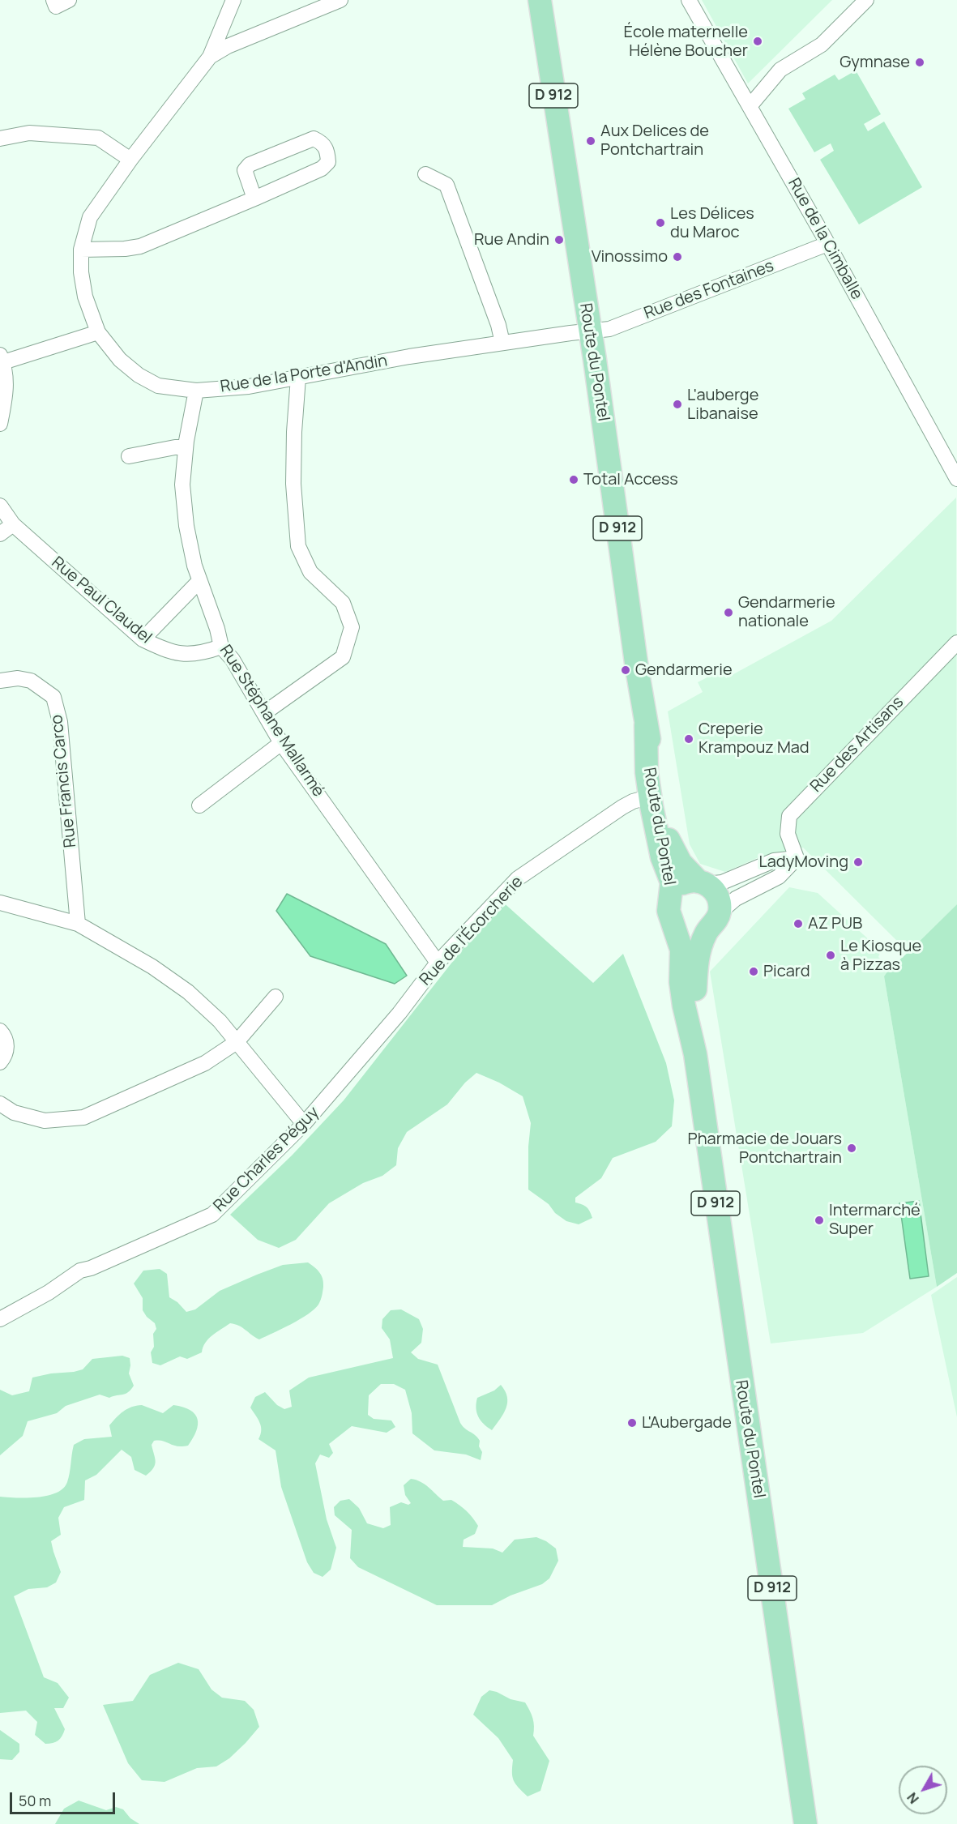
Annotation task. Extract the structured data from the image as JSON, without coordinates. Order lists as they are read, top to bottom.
{
  "streets": {
    "main road": ["D 912", "Route du Pontel"],
    "street": [
      "Rue de la Cimballe",
      "Rue des Fontaines",
      "Rue de la Porte d'Andin",
      "Rue Paul Claudel",
      "Rue Stéphane Mallarmé",
      "Rue des Artisans",
      "Rue Francis Carco",
      "Rue de l'Écorcherie",
      "Rue Charles Péguy"
    ]
  },
  "crossings": [
    ["Rue de la Cimballe", "Rue des Fontaines"],
    ["Rue des Fontaines", "Route du Pontel"],
    ["Rue des Fontaines", "Rue de la Porte d'Andin"],
    ["Route du Pontel", "Rue de la Porte d'Andin"],
    ["Route du Pontel", "Rue de l'Écorcherie"],
    ["Rue de la Porte d'Andin", "Rue Stéphane Mallarmé"],
    ["Rue Paul Claudel", "Rue Stéphane Mallarmé"],
    ["Rue Stéphane Mallarmé", "Rue de l'Écorcherie"],
    ["Rue de l'Écorcherie", "Rue Charles Péguy"]
  ],
  "places": [
    "École maternelle Hélène Boucher",
    "Gymnase",
    "Aux Delices de Pontchartrain",
    "Les Délices du Maroc",
    "Rue Andin",
    "Vinossimo",
    "L'auberge Libanaise",
    "Total Access",
    "Gendarmerie nationale",
    "Gendarmerie",
    "Creperie Krampouz Mad",
    "LadyMoving",
    "AZ PUB",
    "Le Kiosque à Pizzas",
    "Picard",
    "Pharmacie de Jouars Pontchartrain",
    "Intermarché Super",
    "L'Aubergade"
  ],
  "scale_bar": "50 m",
  "north": "bottom left"
}
